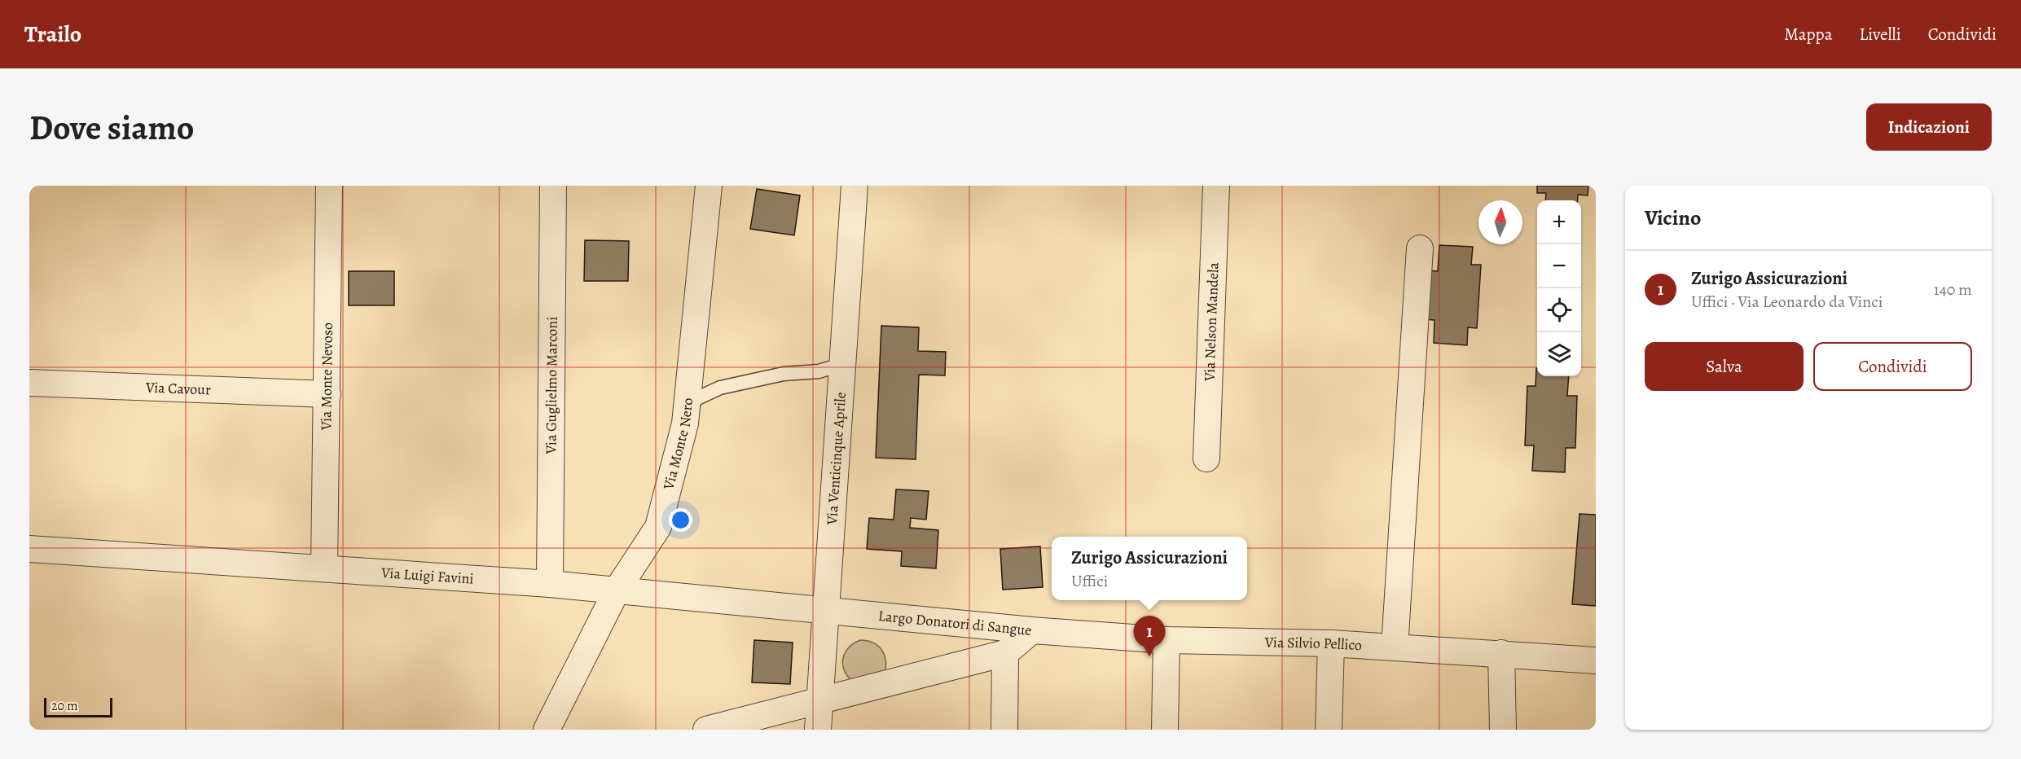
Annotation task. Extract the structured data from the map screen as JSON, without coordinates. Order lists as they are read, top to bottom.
{
  "streets": {
    "street": [
      "Via Nelson Mandela",
      "Via Monte Nevoso",
      "Via Guglielmo Marconi",
      "Via Cavour",
      "Via Monte Nero",
      "Via Venticinque Aprile",
      "Via Luigi Favini",
      "Largo Donatori di Sangue",
      "Via Silvio Pellico"
    ]
  },
  "crossings": [
    ["Via Monte Nevoso", "Via Cavour"],
    ["Via Monte Nevoso", "Via Luigi Favini"],
    ["Via Guglielmo Marconi", "Via Luigi Favini"],
    ["Via Monte Nero", "Via Luigi Favini"],
    ["Via Venticinque Aprile", "Via Luigi Favini"],
    ["Via Venticinque Aprile", "Largo Donatori di Sangue"],
    ["Via Luigi Favini", "Largo Donatori di Sangue"],
    ["Largo Donatori di Sangue", "Via Silvio Pellico"]
  ],
  "scale_bar": "20 m",
  "north": "top",
  "page": {
    "header": "Trailo",
    "nav": ["Mappa", "Livelli", "Condividi"],
    "buttons": [
      "Indicazioni",
      ["Salva", "Condividi"]
    ],
    "title": "Dove siamo",
    "heading": "Vicino",
    "map_buttons": ["+", "−"],
    "list": [
      {
        "mark": "1",
        "name": "Zurigo Assicurazioni",
        "note": "Uffici · Via Leonardo da Vinci",
        "value": "140 m"
      }
    ],
    "popup": ["Zurigo Assicurazioni", "Uffici"],
    "pins": "1",
    "scale": "20 m"
  }
}
